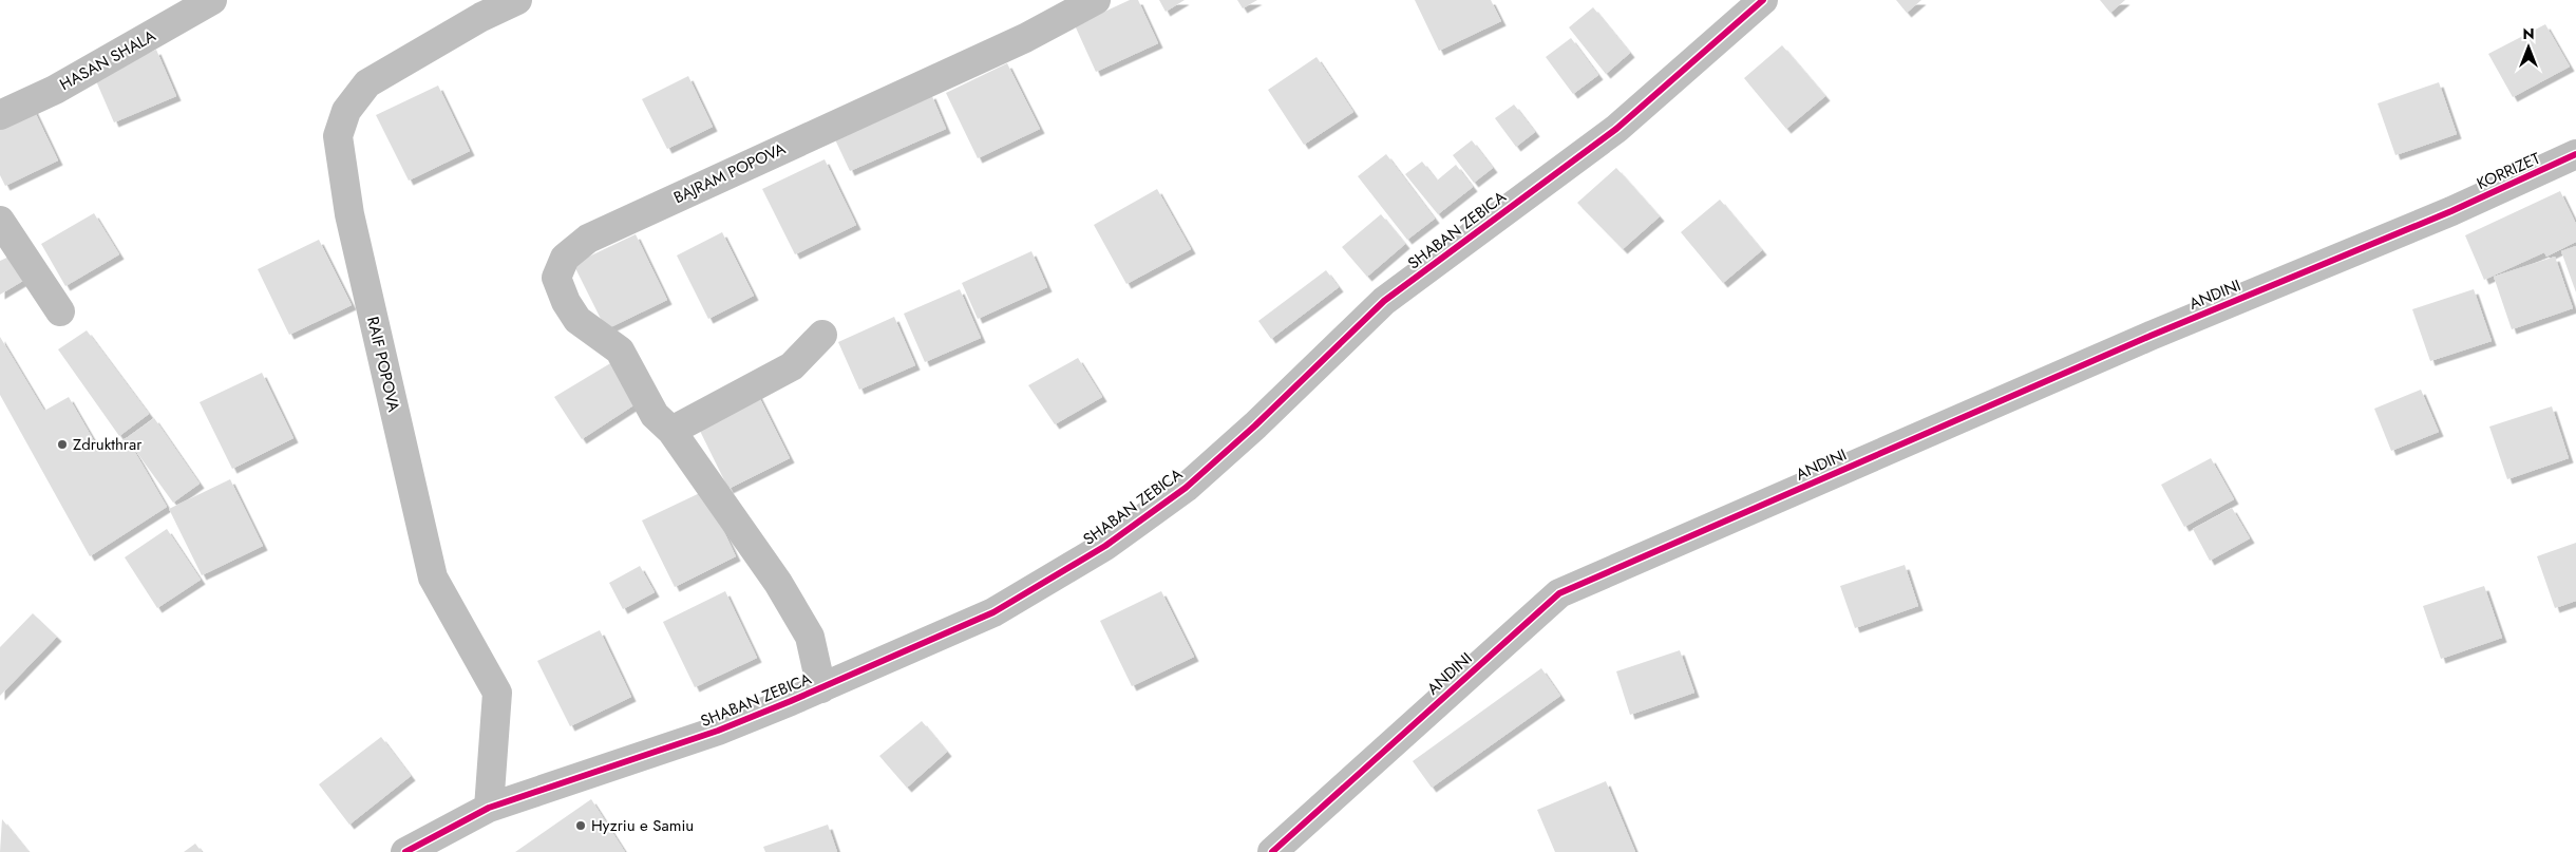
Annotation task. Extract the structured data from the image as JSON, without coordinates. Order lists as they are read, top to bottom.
{
  "streets": {
    "street": [
      "HASAN SHALA",
      "KORRIZET",
      "BAJRAM POPOVA",
      "SHABAN ZEBICA",
      "ANDINI",
      "RAIF POPOVA"
    ]
  },
  "crossings": [
    ["KORRIZET", "ANDINI"],
    ["BAJRAM POPOVA", "SHABAN ZEBICA"],
    ["SHABAN ZEBICA", "RAIF POPOVA"]
  ],
  "places": ["Zdrukthrar", "Hyzriu e Samiu"],
  "north": "top"
}
